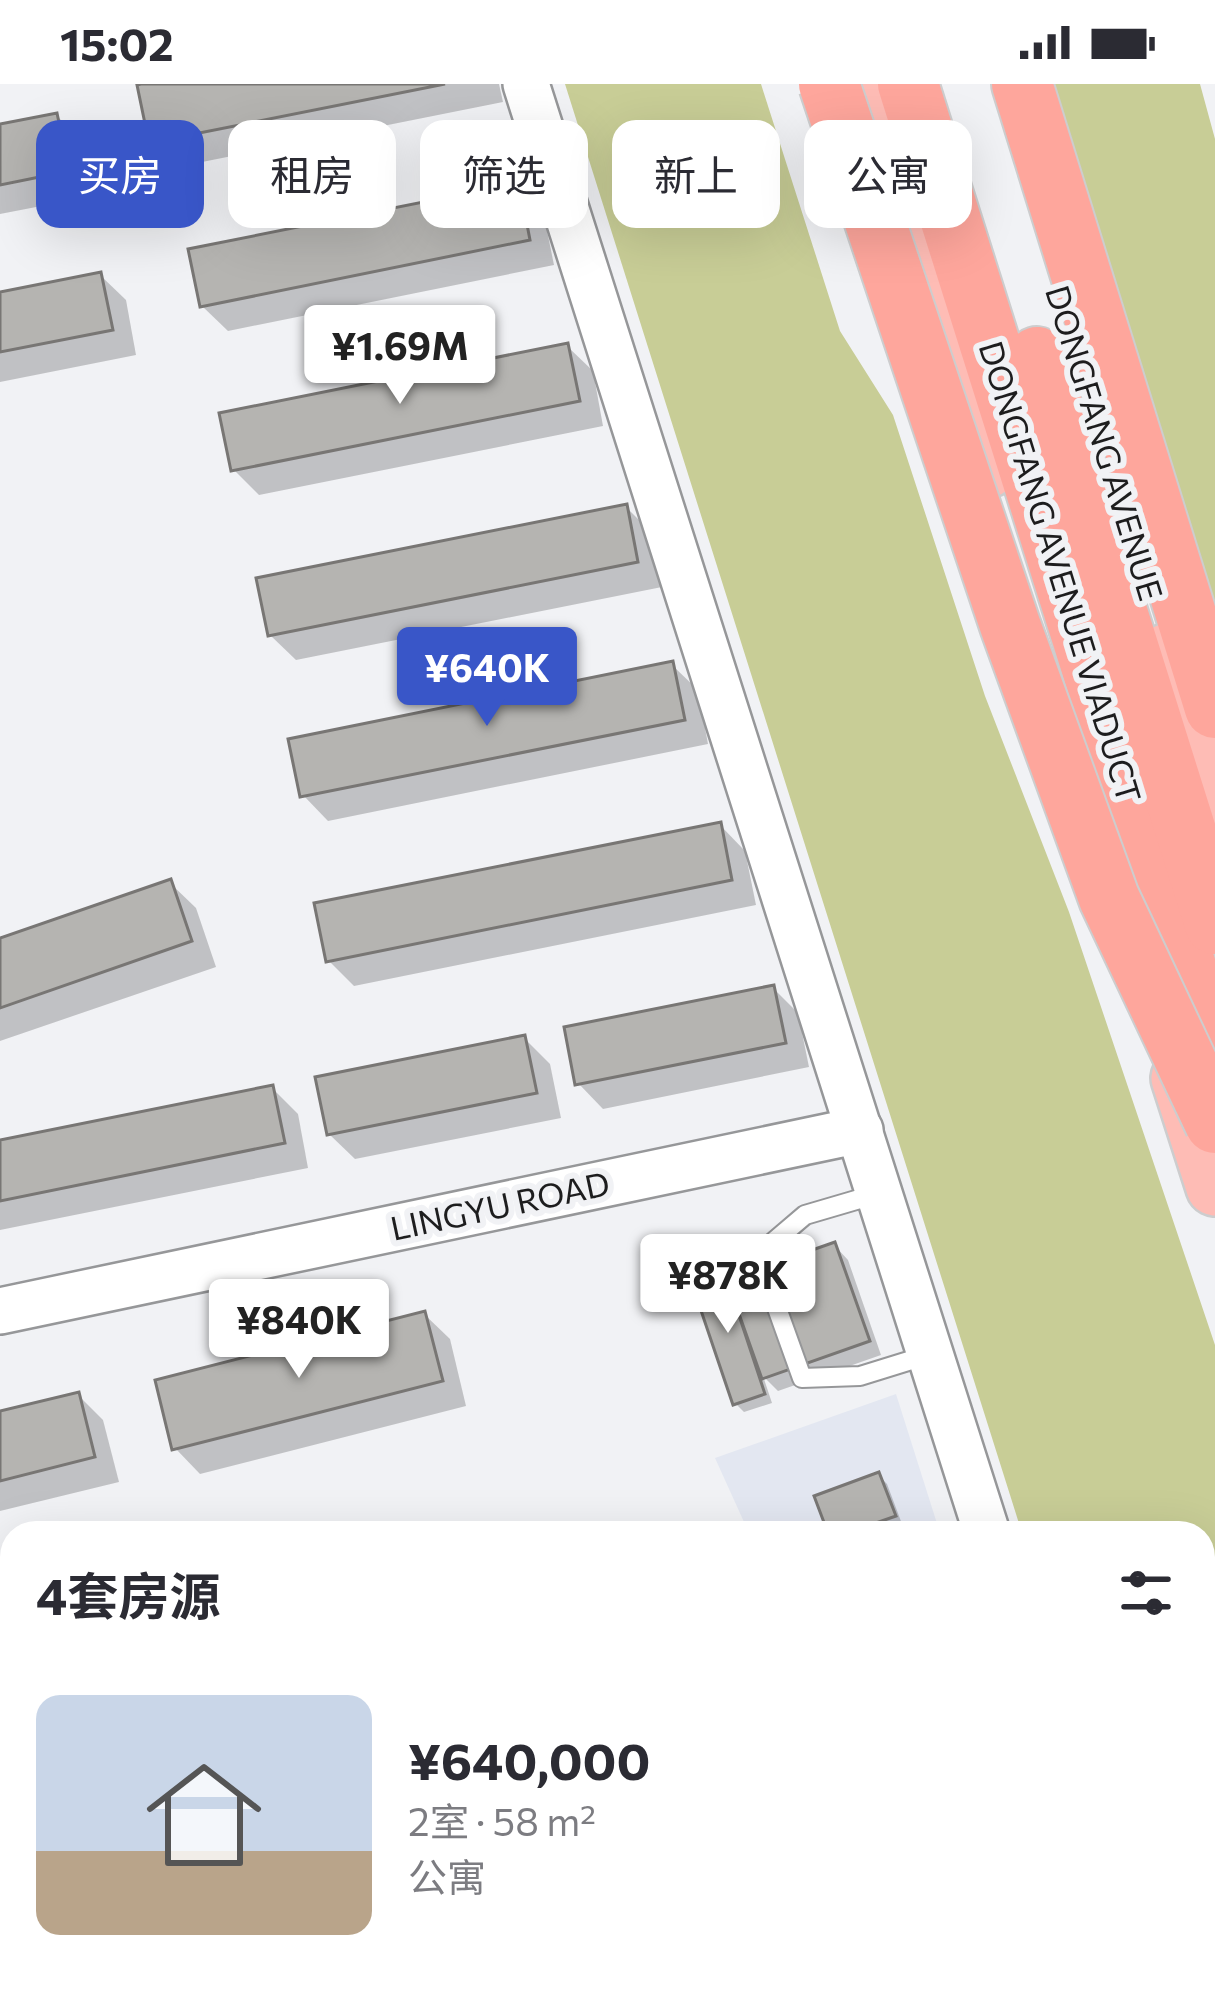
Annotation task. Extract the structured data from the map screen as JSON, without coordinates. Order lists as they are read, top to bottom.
{
  "streets": {
    "highway": ["DONGFANG AVENUE VIADUCT"],
    "main road": ["DONGFANG AVENUE"],
    "street": ["LINGYU ROAD"]
  },
  "page": {
    "status": "15:02",
    "chip": [
      "买房",
      "租房",
      "筛选",
      "新上",
      "公寓"
    ],
    "price": [
      "¥1.69M",
      "¥640K",
      "¥878K",
      "¥840K"
    ],
    "heading": "4套房源",
    "list": [
      {
        "name": "¥640,000",
        "note": "2室 · 58 m² · 公寓"
      }
    ]
  }
}
